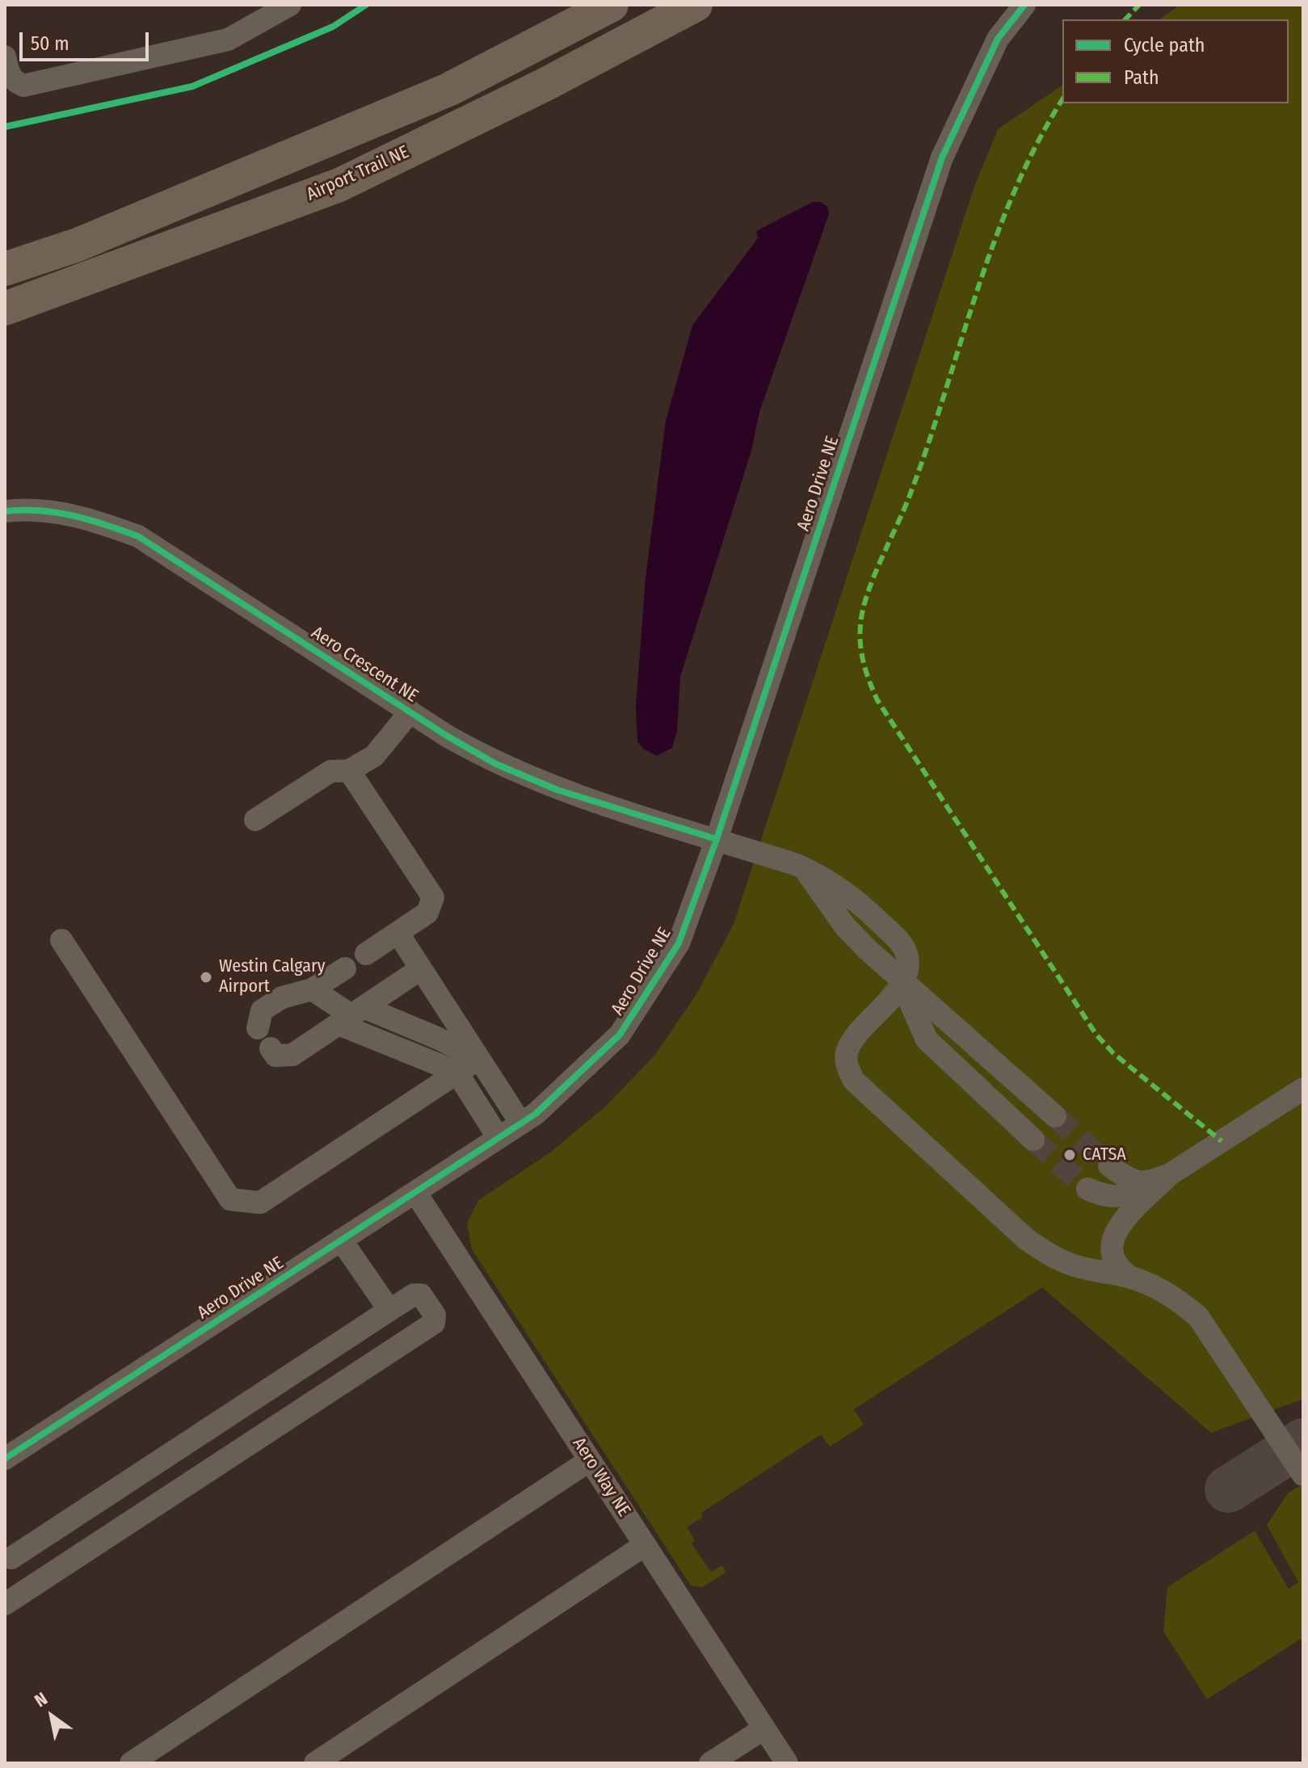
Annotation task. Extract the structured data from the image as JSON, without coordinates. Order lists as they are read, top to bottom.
{
  "streets": {
    "highway": ["Airport Trail NE"],
    "street": ["Aero Drive NE", "Aero Crescent NE", "Aero Way NE"]
  },
  "crossings": [
    ["Aero Drive NE", "Aero Crescent NE"],
    ["Aero Drive NE", "Aero Way NE"]
  ],
  "places": ["Westin Calgary Airport", "CATSA"],
  "legend": ["Cycle path", "Path"],
  "scale_bar": "50 m",
  "north": "top left"
}
